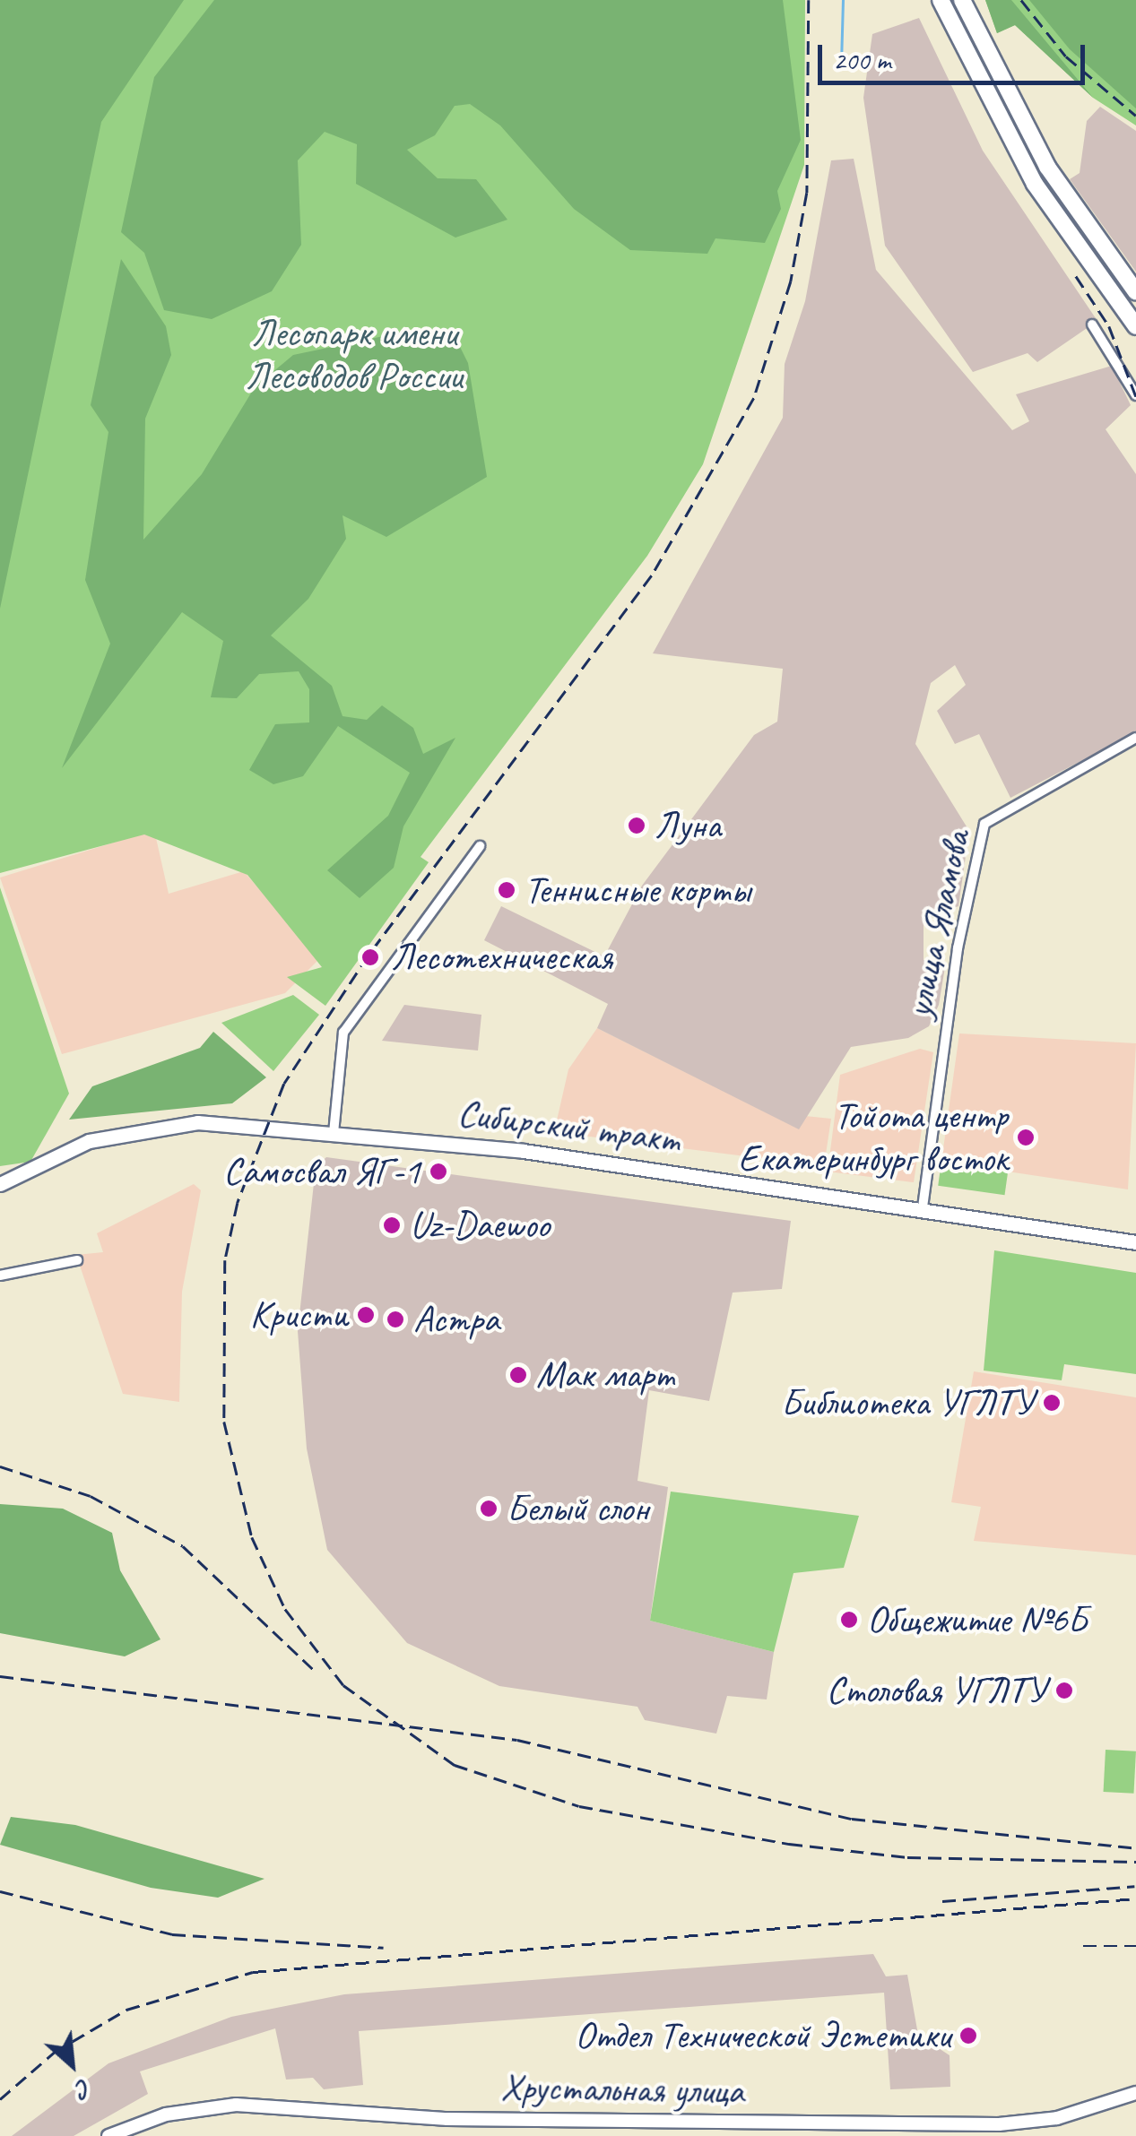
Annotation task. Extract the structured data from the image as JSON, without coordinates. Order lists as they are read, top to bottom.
{
  "streets": {
    "main road": ["Сибирский тракт"],
    "street": ["улица Яламова", "Хрустальная улица"]
  },
  "crossings": [
    ["улица Яламова", "Сибирский тракт"]
  ],
  "parks": ["Лесопарк имени Лесоводов России"],
  "places": [
    "Луна",
    "Теннисные корты",
    "Лесотехническая",
    "Тойота центр Екатеринбург восток",
    "Самосвал ЯГ-1",
    "Uz-Daewoo",
    "Кристи",
    "Астра",
    "Мак март",
    "Библиотека УГЛТУ",
    "Белый слон",
    "Общежитие №6Б",
    "Столовая УГЛТУ",
    "Отдел Технической Эстетики"
  ],
  "scale_bar": "200 m",
  "north": "bottom right"
}
